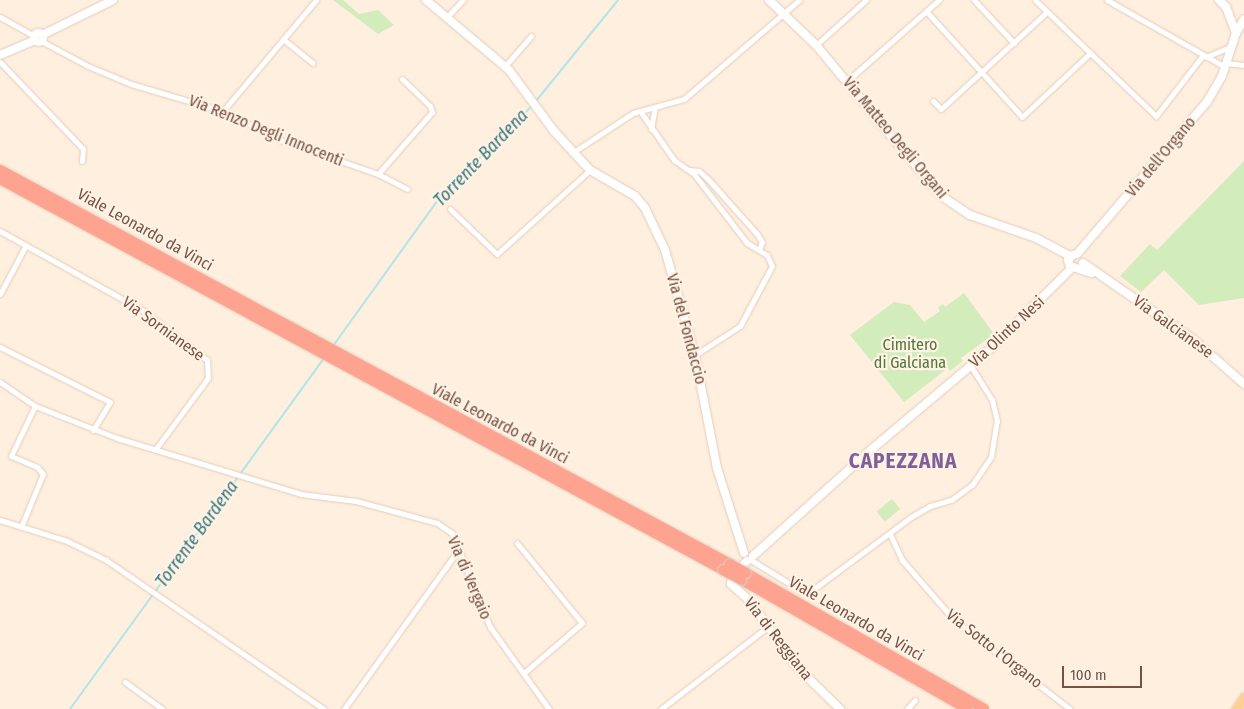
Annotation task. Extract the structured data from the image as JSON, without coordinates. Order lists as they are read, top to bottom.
{
  "streets": {
    "highway": ["Viale Leonardo da Vinci"],
    "street": [
      "Via Renzo Degli Innocenti",
      "Via Matteo Degli Organi",
      "Via dell'Organo",
      "Via Galcianese",
      "Via Sornianese",
      "Via del Fondaccio",
      "Via Olinto Nesi",
      "Via di Vergaio",
      "Via di Reggiana",
      "Via Sotto l'Organo"
    ]
  },
  "crossings": [
    ["Via Matteo Degli Organi", "Via dell'Organo"],
    ["Via Matteo Degli Organi", "Via Galcianese"],
    ["Via Matteo Degli Organi", "Via Olinto Nesi"],
    ["Via dell'Organo", "Via Galcianese"],
    ["Via dell'Organo", "Via Olinto Nesi"],
    ["Viale Leonardo da Vinci", "Via del Fondaccio"],
    ["Viale Leonardo da Vinci", "Via Olinto Nesi"],
    ["Viale Leonardo da Vinci", "Via di Reggiana"],
    ["Via Galcianese", "Via Olinto Nesi"],
    ["Via Sornianese", "Via di Vergaio"],
    ["Via del Fondaccio", "Via Olinto Nesi"],
    ["Via del Fondaccio", "Via di Reggiana"],
    ["Via Olinto Nesi", "Via di Reggiana"]
  ],
  "districts": ["CAPEZZANA"],
  "water": ["Torrente Bardena"],
  "parks": ["Cimitero di Galciana"],
  "scale_bar": "100 m"
}
